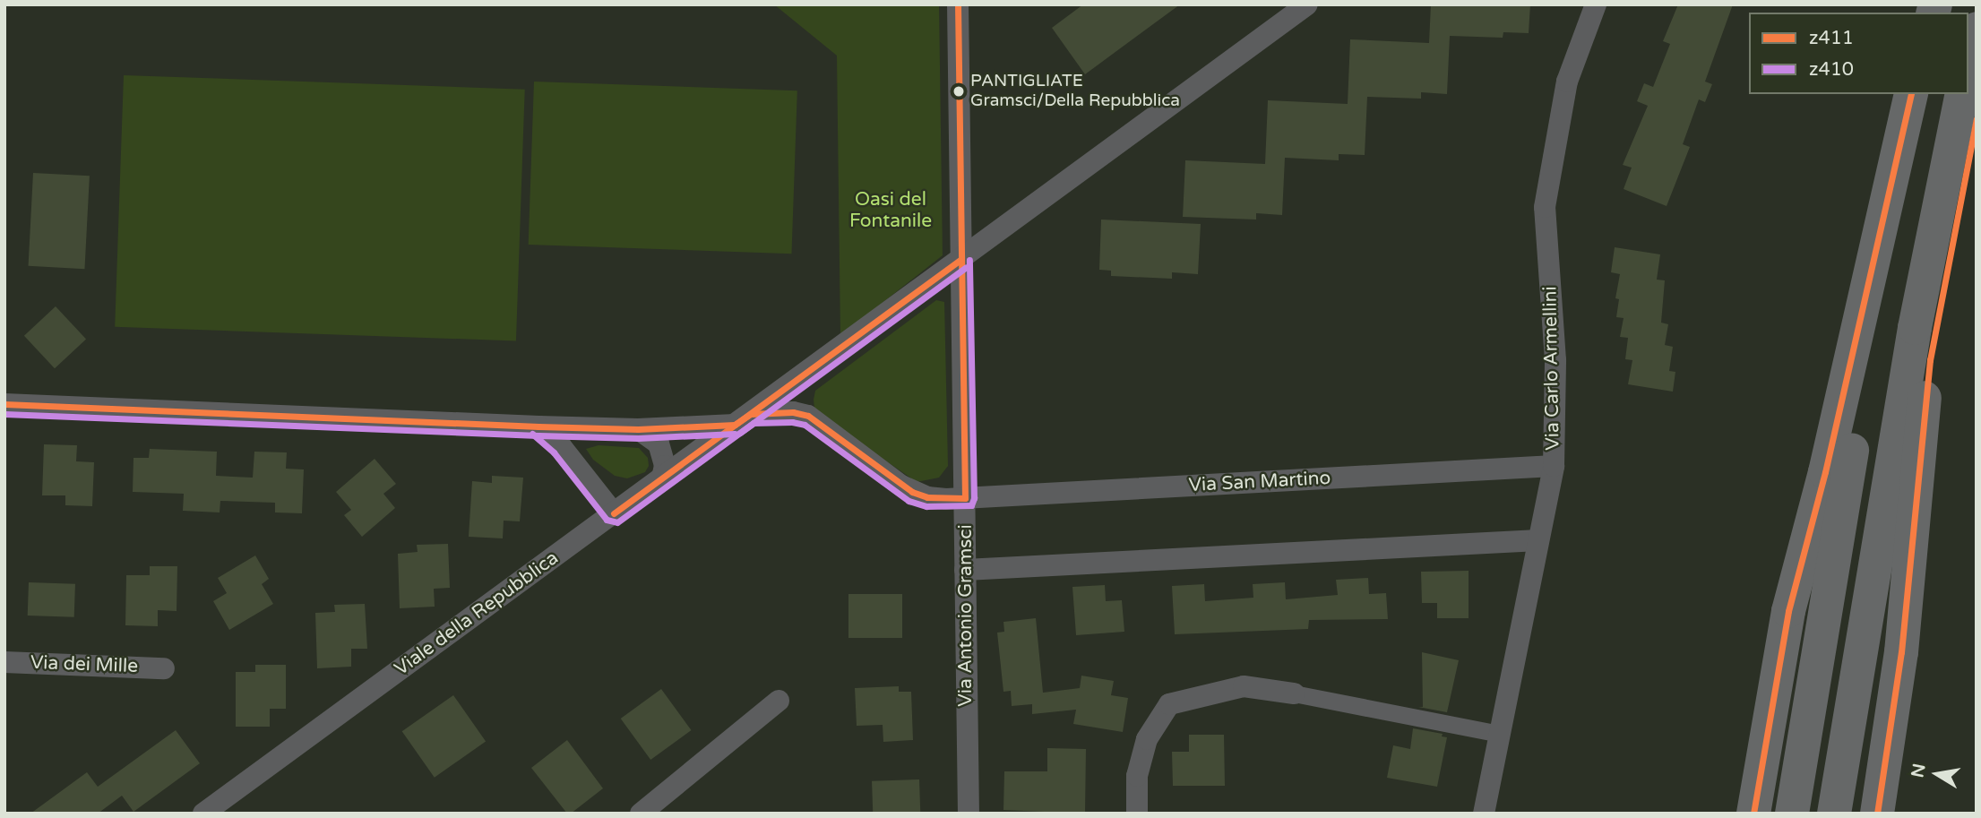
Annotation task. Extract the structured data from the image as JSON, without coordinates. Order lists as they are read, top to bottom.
{
  "streets": {
    "street": [
      "Via Carlo Armellini",
      "Via San Martino",
      "Viale della Repubblica",
      "Via Antonio Gramsci",
      "Via dei Mille"
    ]
  },
  "crossings": [
    ["Via Carlo Armellini", "Via San Martino"],
    ["Via San Martino", "Via Antonio Gramsci"],
    ["Viale della Repubblica", "Via Antonio Gramsci"]
  ],
  "parks": ["Oasi del Fontanile"],
  "places": ["PANTIGLIATE Gramsci/Della Repubblica"],
  "lines": ["transit line z411", "transit line z410"],
  "legend": ["z411", "z410"],
  "north": "left"
}
